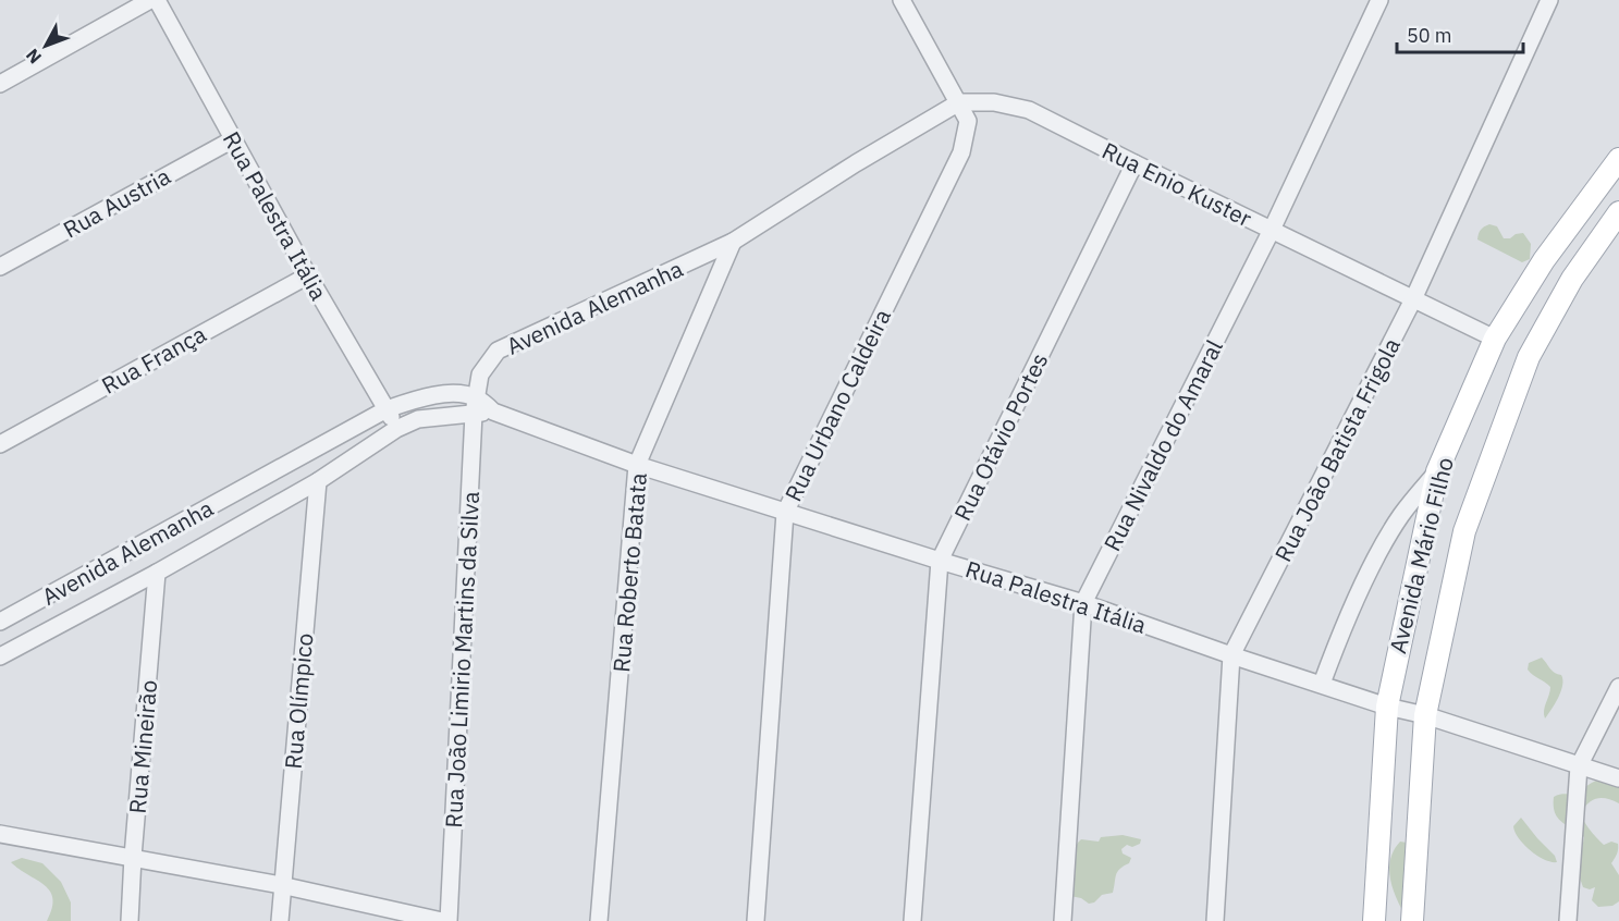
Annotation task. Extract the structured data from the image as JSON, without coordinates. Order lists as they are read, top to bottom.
{
  "streets": {
    "main road": ["Avenida Mário Filho"],
    "street": [
      "Rua Enio Kuster",
      "Rua Austria",
      "Rua Palestra Itália",
      "Avenida Alemanha",
      "Rua França",
      "Rua Urbano Caldeira",
      "Rua Otávio Portes",
      "Rua Nivaldo do Amaral",
      "Rua João Batista Frigola",
      "Rua Roberto Batata",
      "Rua João Limirio Martins da Silva",
      "Rua Olímpico",
      "Rua Mineirão"
    ]
  },
  "crossings": [
    ["Rua Enio Kuster", "Avenida Alemanha"],
    ["Rua Enio Kuster", "Rua Urbano Caldeira"],
    ["Rua Enio Kuster", "Rua Otávio Portes"],
    ["Rua Enio Kuster", "Rua Nivaldo do Amaral"],
    ["Rua Enio Kuster", "Rua João Batista Frigola"],
    ["Rua Enio Kuster", "Avenida Mário Filho"],
    ["Rua Austria", "Rua Palestra Itália"],
    ["Rua Palestra Itália", "Avenida Alemanha"],
    ["Rua Palestra Itália", "Rua França"],
    ["Rua Palestra Itália", "Rua Urbano Caldeira"],
    ["Rua Palestra Itália", "Rua Otávio Portes"],
    ["Rua Palestra Itália", "Rua Nivaldo do Amaral"],
    ["Rua Palestra Itália", "Rua João Batista Frigola"],
    ["Rua Palestra Itália", "Avenida Mário Filho"],
    ["Rua Palestra Itália", "Rua Roberto Batata"],
    ["Rua Palestra Itália", "Rua João Limirio Martins da Silva"],
    ["Avenida Alemanha", "Rua Urbano Caldeira"],
    ["Avenida Alemanha", "Rua Roberto Batata"],
    ["Avenida Alemanha", "Rua João Limirio Martins da Silva"],
    ["Avenida Alemanha", "Rua Olímpico"],
    ["Avenida Alemanha", "Rua Mineirão"]
  ],
  "scale_bar": "50 m",
  "north": "bottom left"
}
